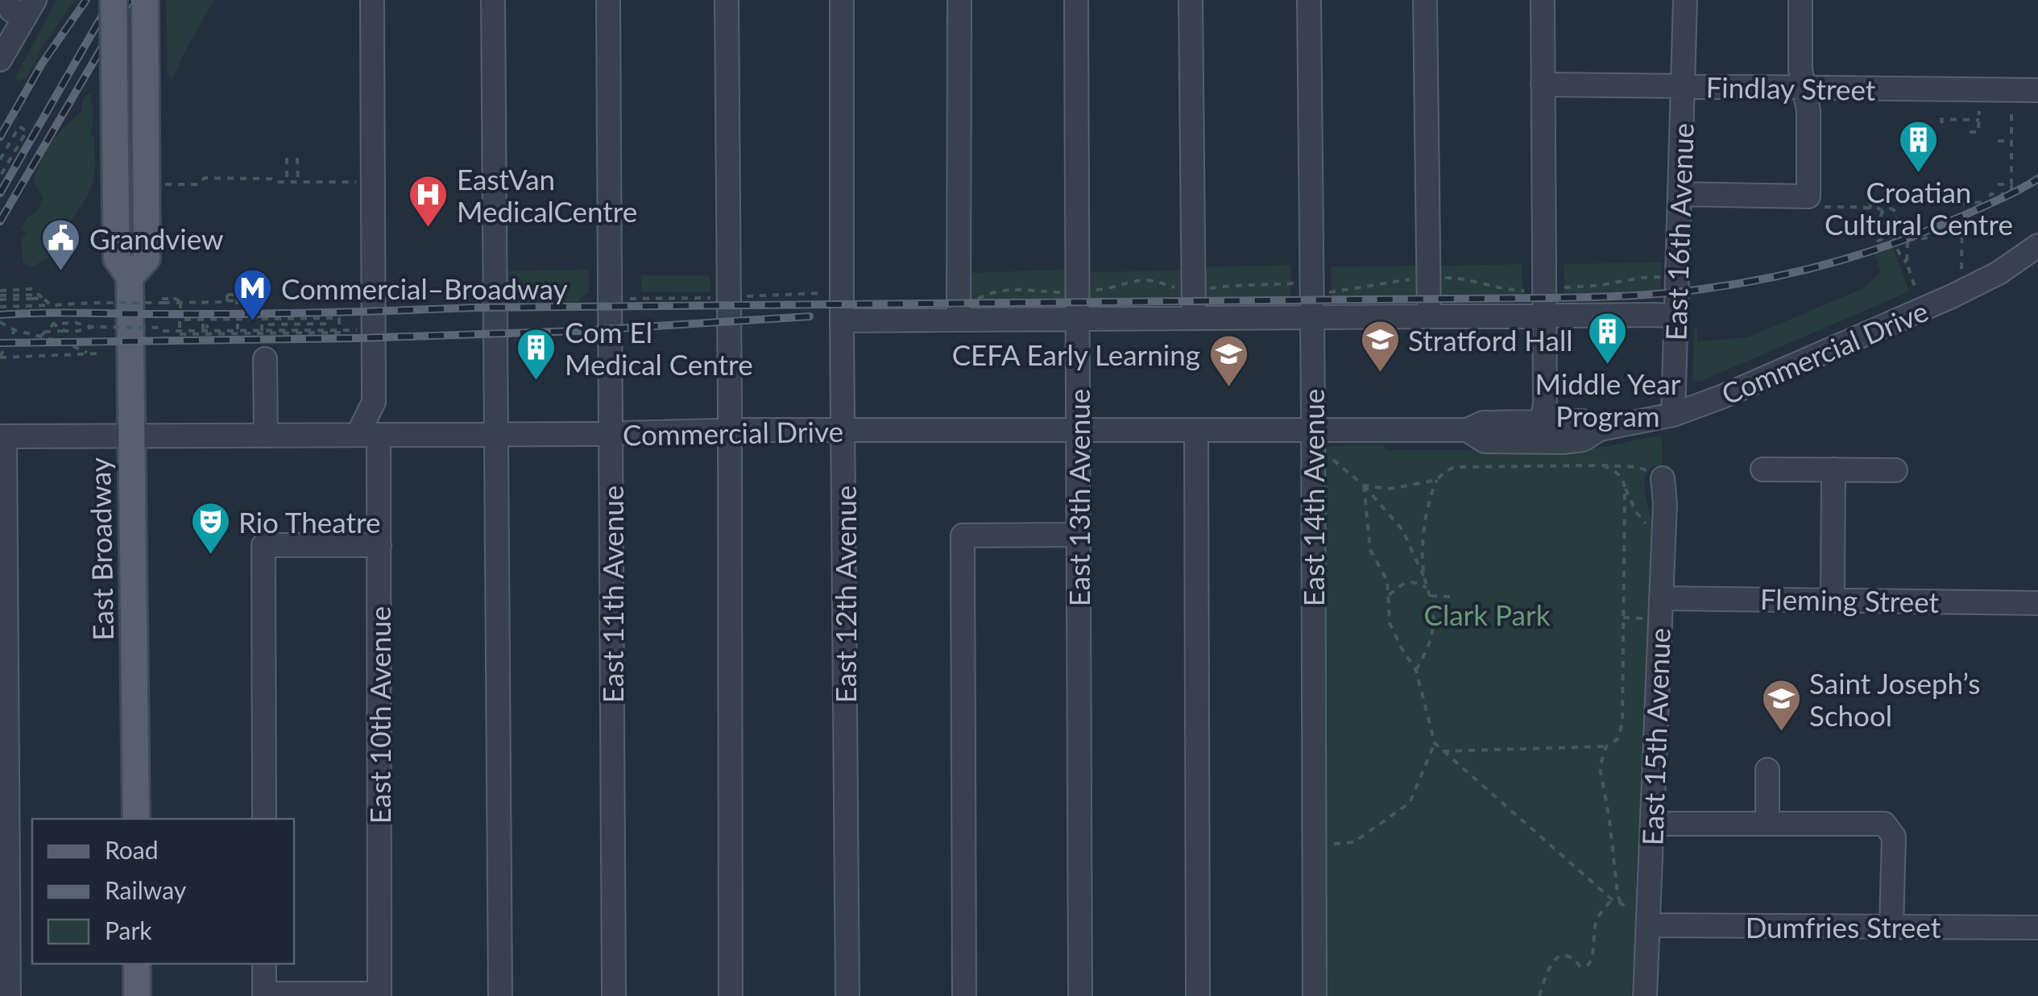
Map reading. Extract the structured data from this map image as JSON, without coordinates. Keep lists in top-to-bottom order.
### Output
{
  "streets": {
    "main road": ["East Broadway"],
    "street": [
      "Findlay Street",
      "East 16th Avenue",
      "Commercial Drive",
      "East 13th Avenue",
      "East 14th Avenue",
      "East 11th Avenue",
      "East 12th Avenue",
      "Fleming Street",
      "East 10th Avenue",
      "East 15th Avenue",
      "Dumfries Street"
    ]
  },
  "crossings": [
    ["Findlay Street", "East 16th Avenue"],
    ["East 16th Avenue", "Commercial Drive"],
    ["Commercial Drive", "East 13th Avenue"],
    ["Commercial Drive", "East 14th Avenue"],
    ["Commercial Drive", "East Broadway"],
    ["Commercial Drive", "East 11th Avenue"],
    ["Commercial Drive", "East 12th Avenue"],
    ["Commercial Drive", "East 10th Avenue"],
    ["Fleming Street", "East 15th Avenue"],
    ["East 15th Avenue", "Dumfries Street"]
  ],
  "parks": ["Clark Park"],
  "places": {
    "building": ["Croatian Cultural Centre", "Middle Year Program", "Com El Medical Centre"],
    "hospital": ["EastVan MedicalCentre"],
    "public building": ["Grandview"],
    "metro station": ["Commercial–Broadway"],
    "school or university": ["Stratford Hall", "CEFA Early Learning", "Saint Joseph’s School"],
    "theatre": ["Rio Theatre"]
  },
  "legend": ["Road", "Railway", "Park"]
}
